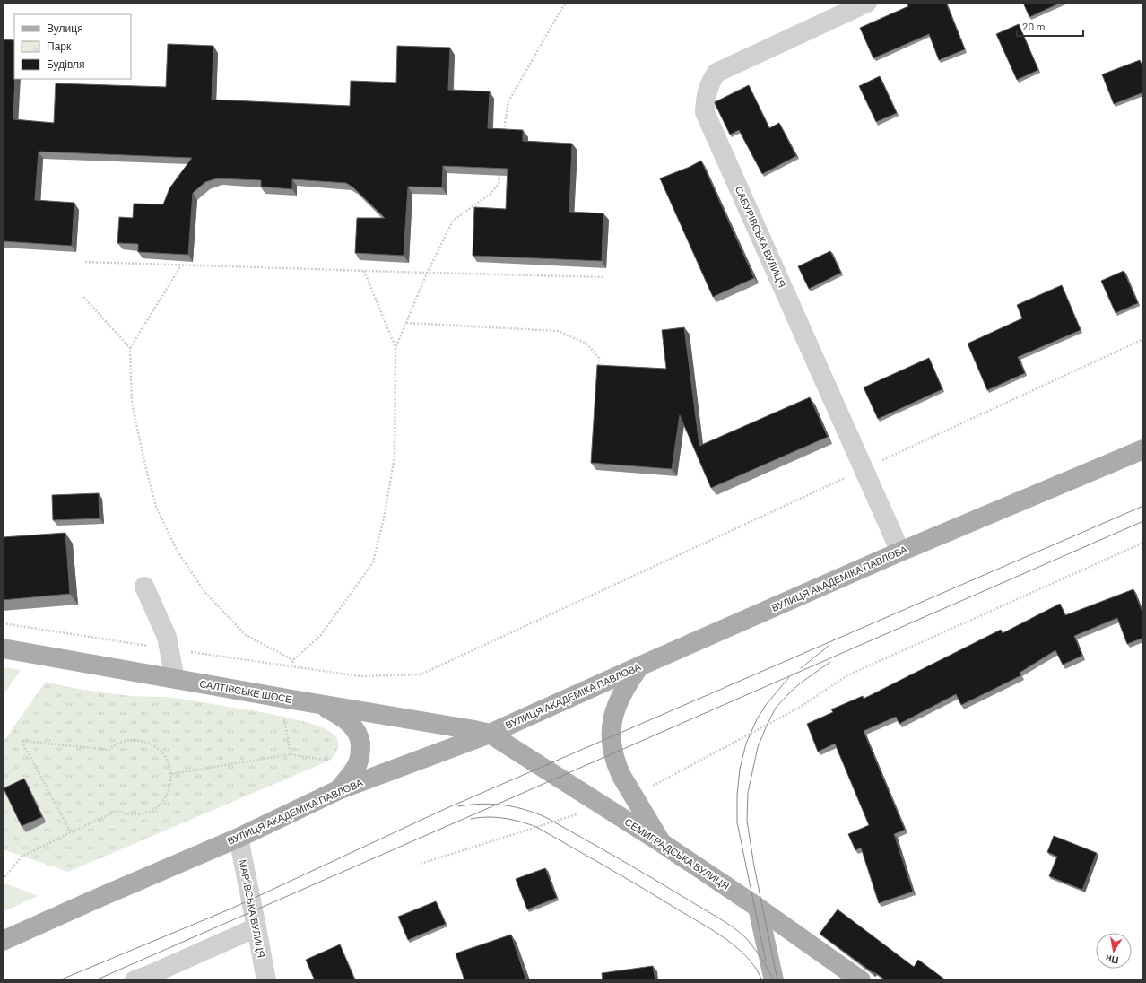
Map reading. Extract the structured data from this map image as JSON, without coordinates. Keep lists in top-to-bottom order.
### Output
{
  "streets": {
    "main road": ["ВУЛИЦЯ АКАДЕМІКА ПАВЛОВА", "САЛТІВСЬКЕ ШОСЕ", "СЕМИГРАДСЬКА ВУЛИЦЯ"],
    "street": ["САБУРІВСЬКА ВУЛИЦЯ", "МАР'ЇВСЬКА ВУЛИЦЯ"]
  },
  "crossings": [
    ["САБУРІВСЬКА ВУЛИЦЯ", "ВУЛИЦЯ АКАДЕМІКА ПАВЛОВА"],
    ["ВУЛИЦЯ АКАДЕМІКА ПАВЛОВА", "САЛТІВСЬКЕ ШОСЕ"],
    ["ВУЛИЦЯ АКАДЕМІКА ПАВЛОВА", "СЕМИГРАДСЬКА ВУЛИЦЯ"],
    ["ВУЛИЦЯ АКАДЕМІКА ПАВЛОВА", "МАР'ЇВСЬКА ВУЛИЦЯ"],
    ["САЛТІВСЬКЕ ШОСЕ", "СЕМИГРАДСЬКА ВУЛИЦЯ"]
  ],
  "legend": ["Вулиця", "Парк", "Будівля"],
  "scale_bar": "20 m",
  "north": "bottom"
}
